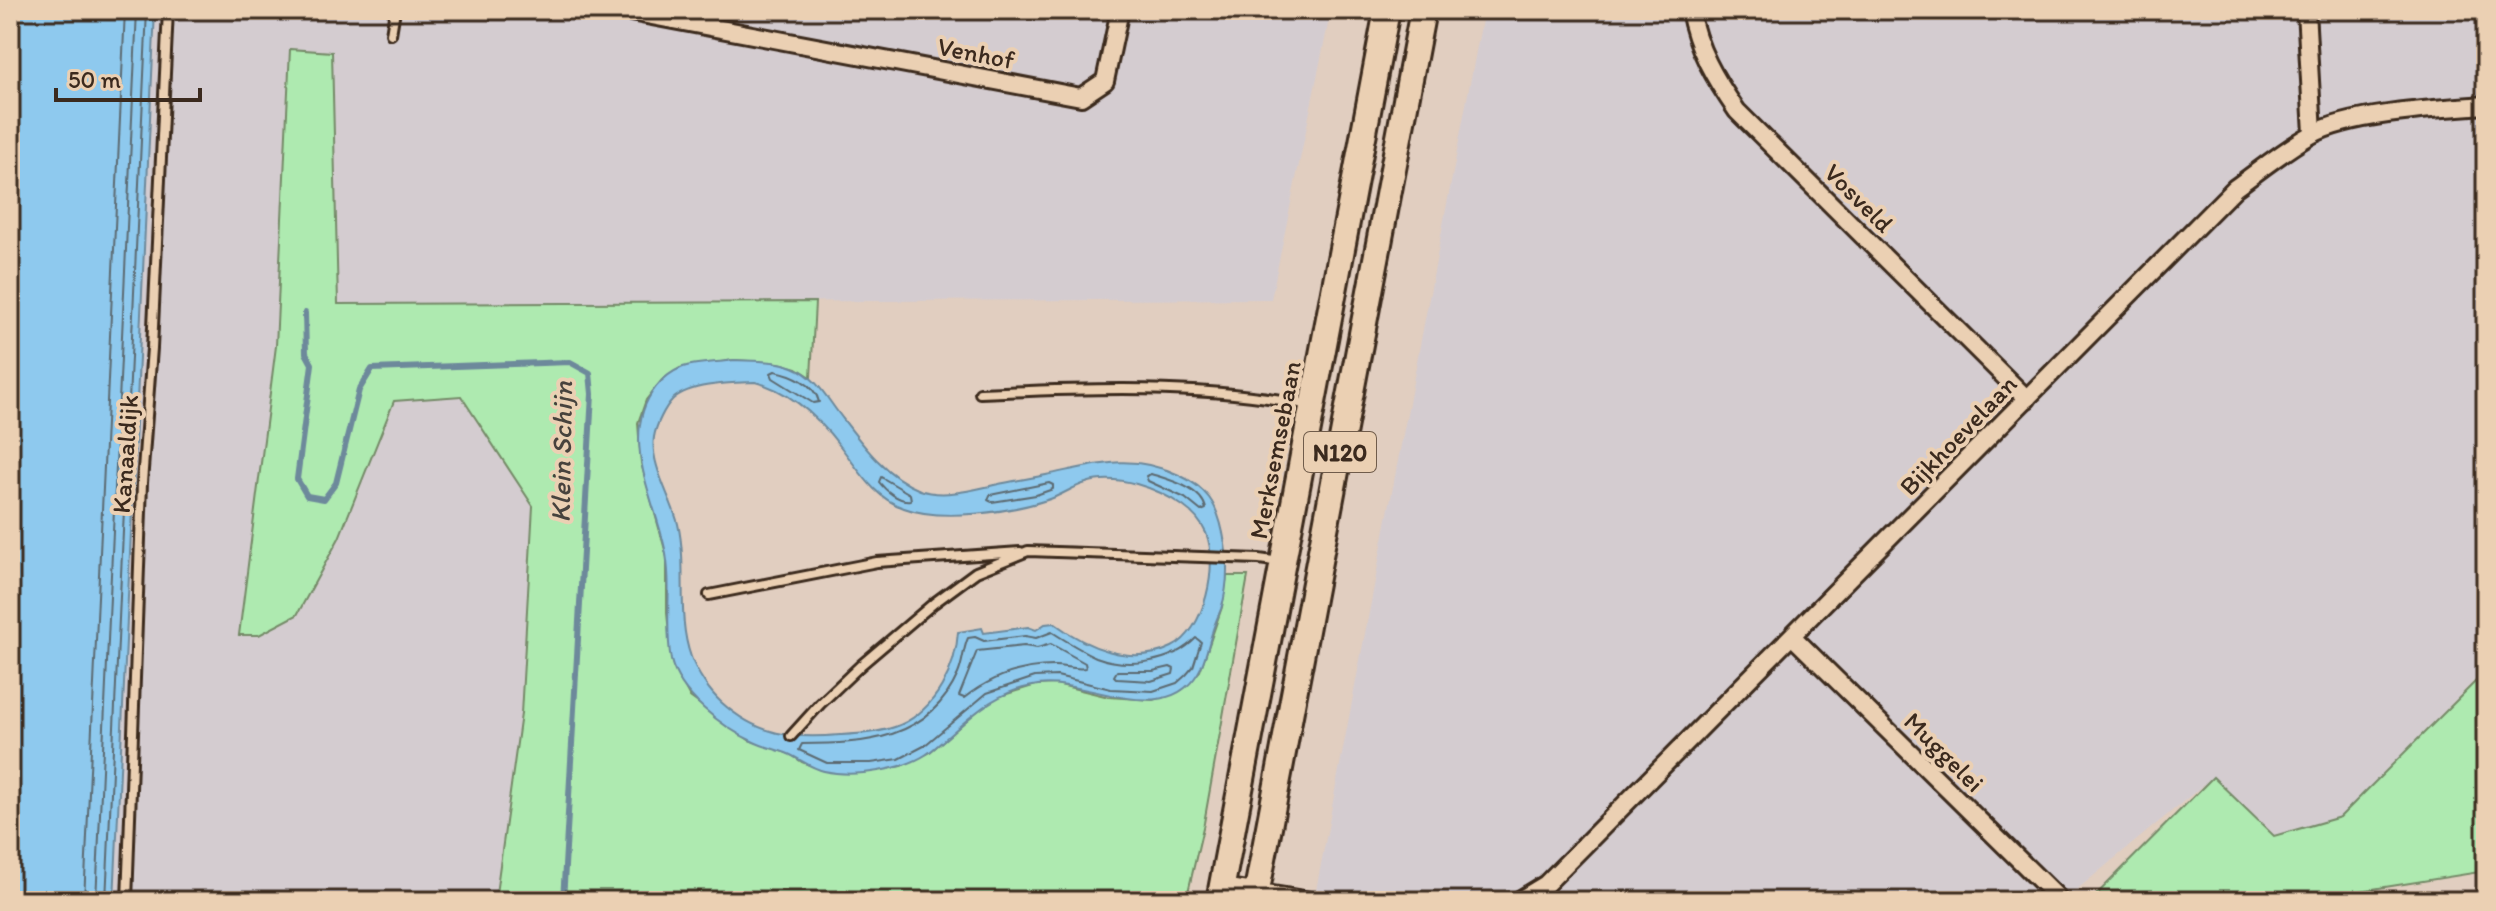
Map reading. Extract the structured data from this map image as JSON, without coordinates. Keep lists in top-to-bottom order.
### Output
{
  "streets": {
    "main road": ["Merksemsebaan", "N120"],
    "street": [
      "Venhof",
      "Vosveld",
      "Bijkhoevelaan",
      "Muggelei"
    ],
    "lane": ["Kanaaldijk"]
  },
  "crossings": [
    ["Vosveld", "Bijkhoevelaan"],
    ["Bijkhoevelaan", "Muggelei"]
  ],
  "water": ["Klein Schijn"],
  "scale_bar": "50 m"
}
